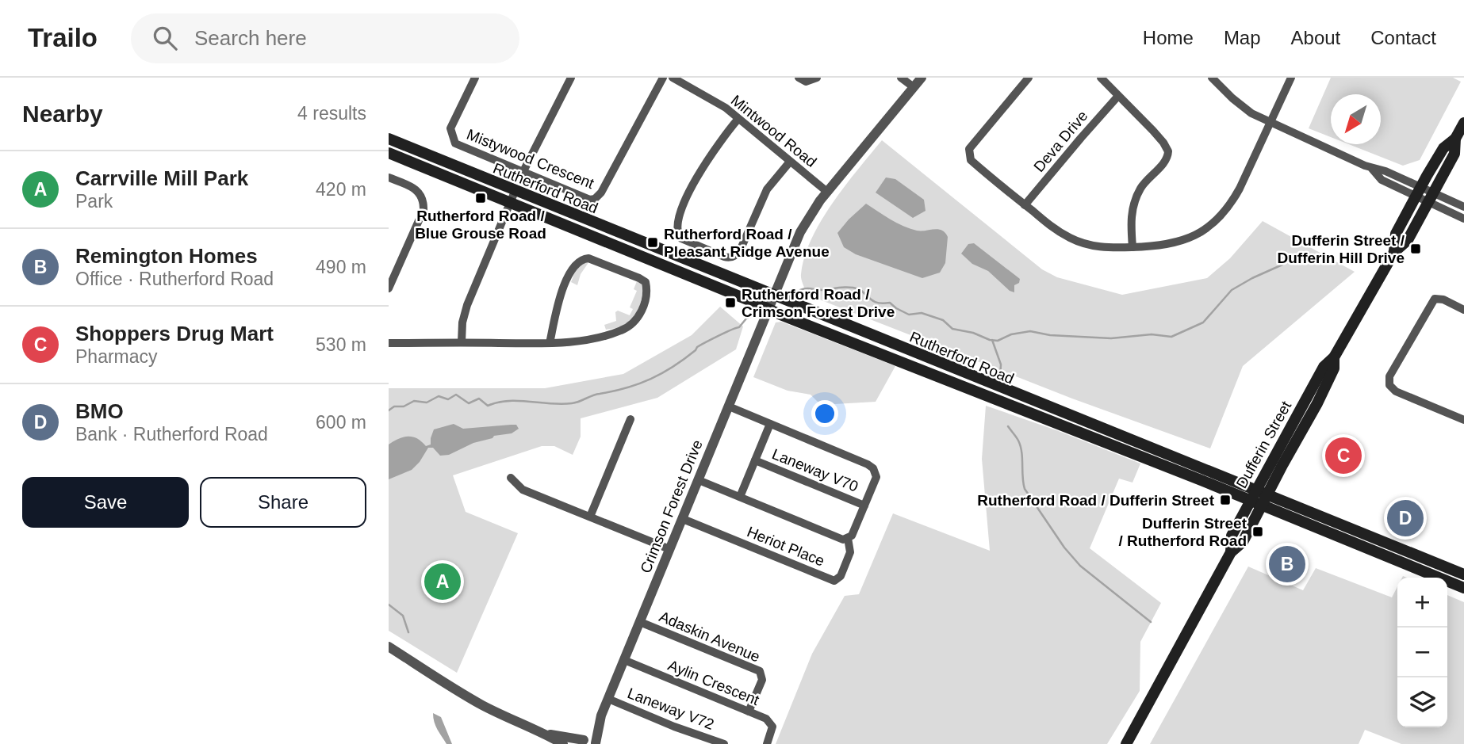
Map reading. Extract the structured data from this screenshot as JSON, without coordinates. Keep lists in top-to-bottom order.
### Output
{
  "streets": {
    "main road": ["Rutherford Road", "Dufferin Street"],
    "street": [
      "Mintwood Road",
      "Deva Drive",
      "Mistywood Crescent",
      "Laneway V70",
      "Crimson Forest Drive",
      "Heriot Place",
      "Adaskin Avenue",
      "Aylin Crescent",
      "Laneway V72"
    ]
  },
  "crossings": [
    ["Mintwood Road", "Crimson Forest Drive"],
    ["Rutherford Road", "Dufferin Street"],
    ["Rutherford Road", "Crimson Forest Drive"],
    ["Crimson Forest Drive", "Heriot Place"],
    ["Crimson Forest Drive", "Adaskin Avenue"],
    ["Crimson Forest Drive", "Aylin Crescent"],
    ["Crimson Forest Drive", "Laneway V72"],
    ["Adaskin Avenue", "Aylin Crescent"]
  ],
  "places": {
    "transit": [
      "Rutherford Road / Blue Grouse Road",
      "Rutherford Road / Pleasant Ridge Avenue",
      "Dufferin Street / Dufferin Hill Drive",
      "Rutherford Road / Crimson Forest Drive",
      "Rutherford Road / Dufferin Street",
      "Dufferin Street / Rutherford Road"
    ]
  },
  "north": "bottom left",
  "page": {
    "header": "Trailo",
    "search": "Search here",
    "nav": [
      "Home",
      "Map",
      "About",
      "Contact"
    ],
    "heading": ["Nearby", "4 results"],
    "list": [
      {
        "mark": "A",
        "name": "Carrville Mill Park",
        "note": "Park",
        "value": "420 m"
      },
      {
        "mark": "B",
        "name": "Remington Homes",
        "note": "Office · Rutherford Road",
        "value": "490 m"
      },
      {
        "mark": "C",
        "name": "Shoppers Drug Mart",
        "note": "Pharmacy",
        "value": "530 m"
      },
      {
        "mark": "D",
        "name": "BMO",
        "note": "Bank · Rutherford Road",
        "value": "600 m"
      }
    ],
    "pins": [
      "C",
      "D",
      "B",
      "A"
    ],
    "buttons": ["Save", "Share"],
    "map_buttons": ["+", "−"]
  }
}
